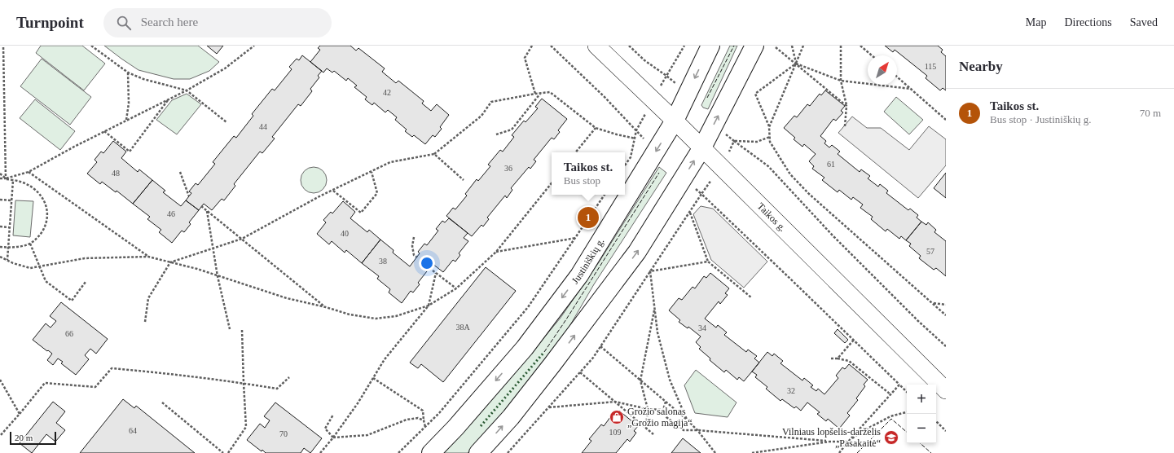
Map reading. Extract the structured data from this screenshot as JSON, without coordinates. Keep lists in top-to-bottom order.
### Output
{
  "streets": {
    "main road": ["Justiniškių g."],
    "street": ["Taikos g."]
  },
  "crossings": [
    ["Taikos g.", "Justiniškių g."]
  ],
  "places": {
    "shop": ["Grožio salonas „Grožio magija“"],
    "school or university": ["Vilniaus lopšelis-darželis „Pasakaitė“"]
  },
  "house_numbers": [
    "115",
    "42",
    "44",
    "61",
    "36",
    "48",
    "46",
    "40",
    "57",
    "38",
    "38A",
    "34",
    "66",
    "32",
    "64",
    "109",
    "70"
  ],
  "scale_bar": "20 m",
  "north": "top right",
  "page": {
    "header": "Turnpoint",
    "search": "Search here",
    "nav": ["Map", "Directions", "Saved"],
    "heading": "Nearby",
    "list": [
      {
        "mark": "1",
        "name": "Taikos st.",
        "note": "Bus stop · Justiniškių g.",
        "value": "70 m"
      }
    ],
    "popup": ["Taikos st.", "Bus stop"],
    "pins": "1",
    "map_buttons": ["+", "−"],
    "scale": "20 m"
  }
}
